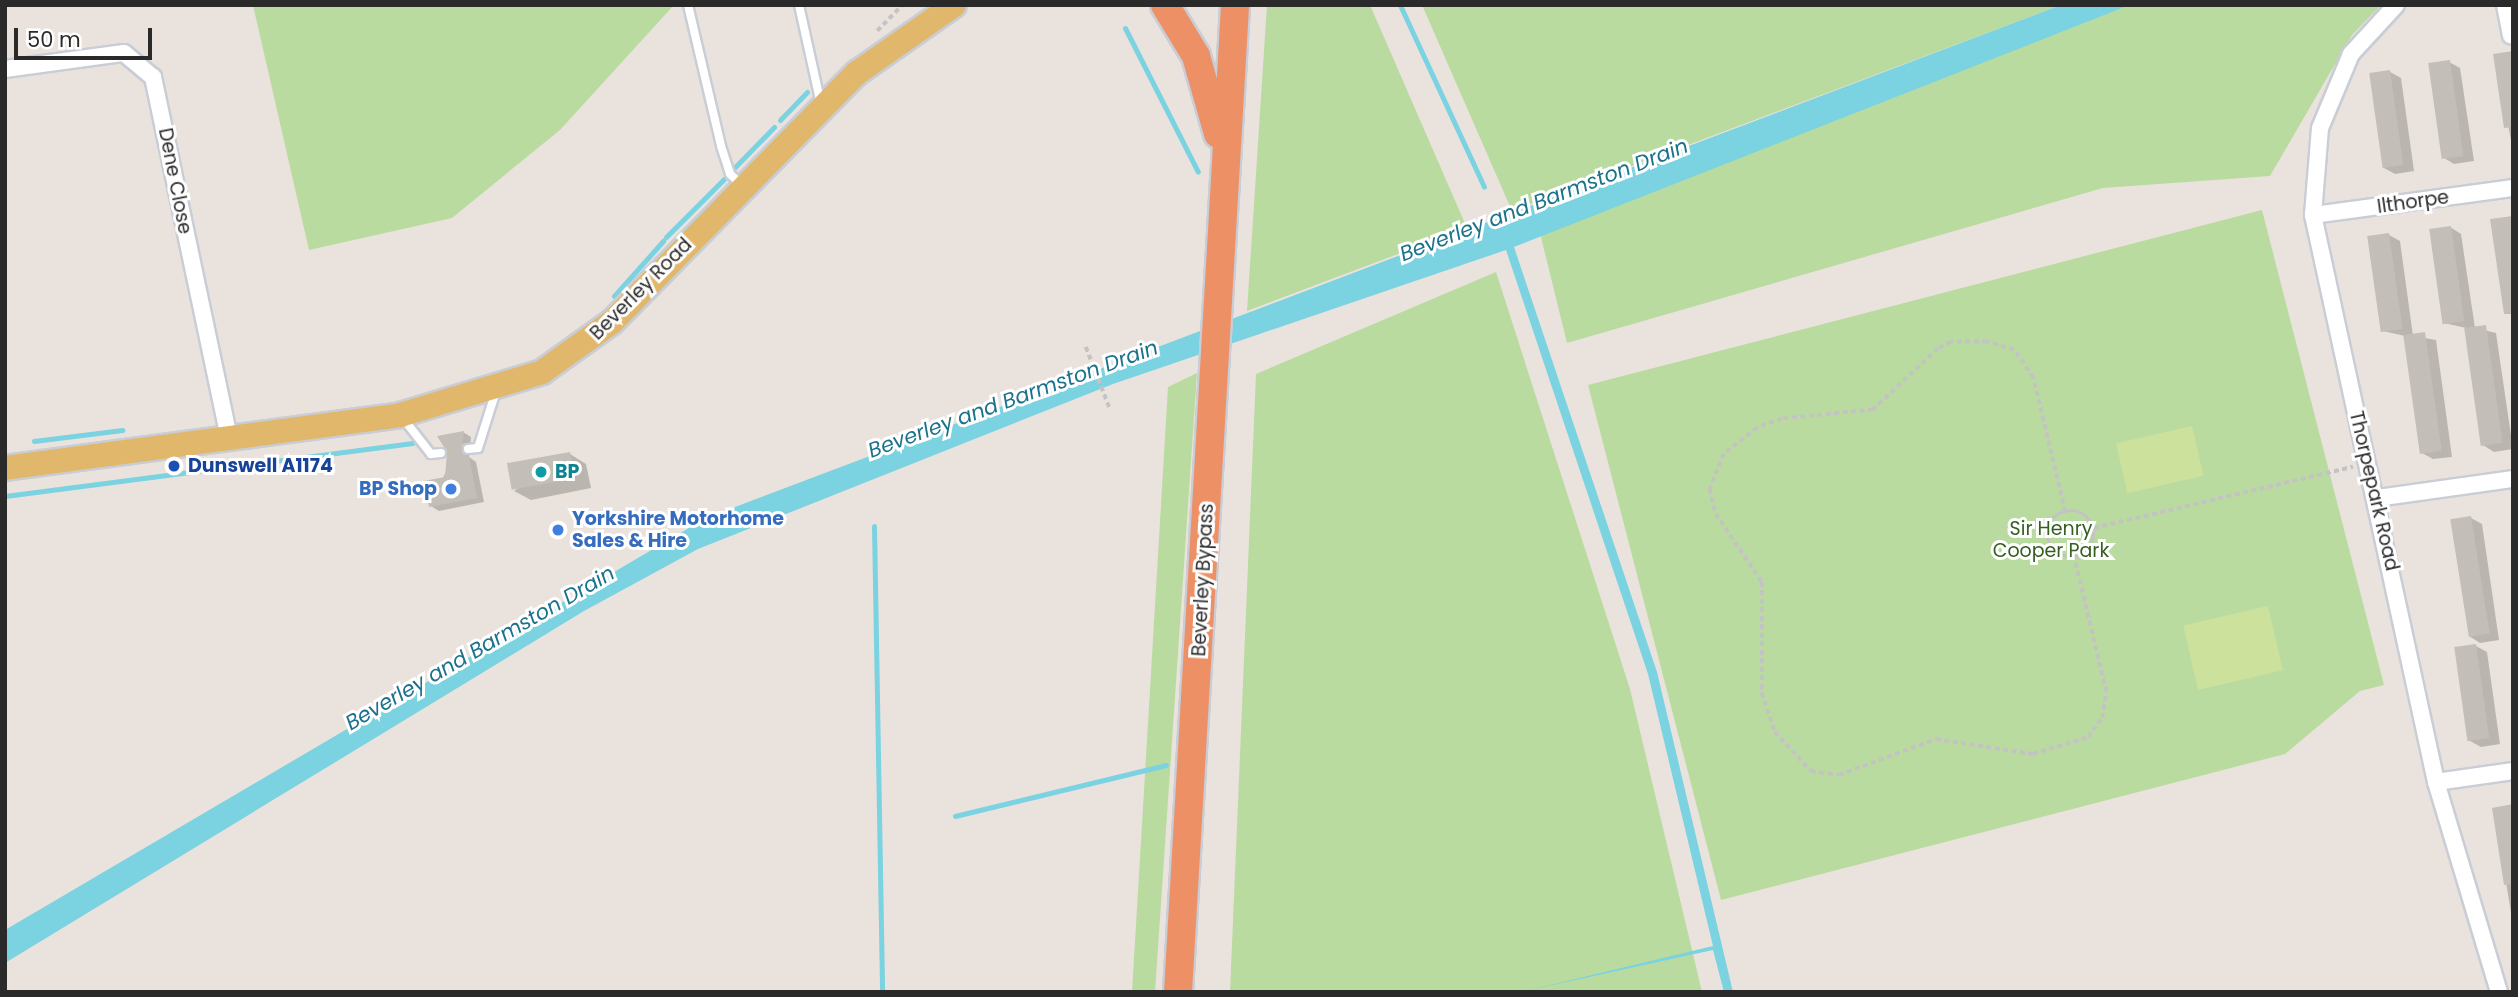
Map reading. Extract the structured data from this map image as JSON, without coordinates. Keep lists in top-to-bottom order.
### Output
{
  "streets": {
    "highway": ["Beverley Bypass"],
    "main road": ["Beverley Road"],
    "street": ["Dene Close", "Ilthorpe", "Thorpepark Road"]
  },
  "crossings": [
    ["Dene Close", "Beverley Road"],
    ["Ilthorpe", "Thorpepark Road"]
  ],
  "water": ["Beverley and Barmston Drain"],
  "parks": ["Sir Henry Cooper Park"],
  "places": [
    "Dunswell A1174",
    "BP",
    "BP Shop",
    "Yorkshire Motorhome Sales & Hire"
  ],
  "scale_bar": "50 m"
}
